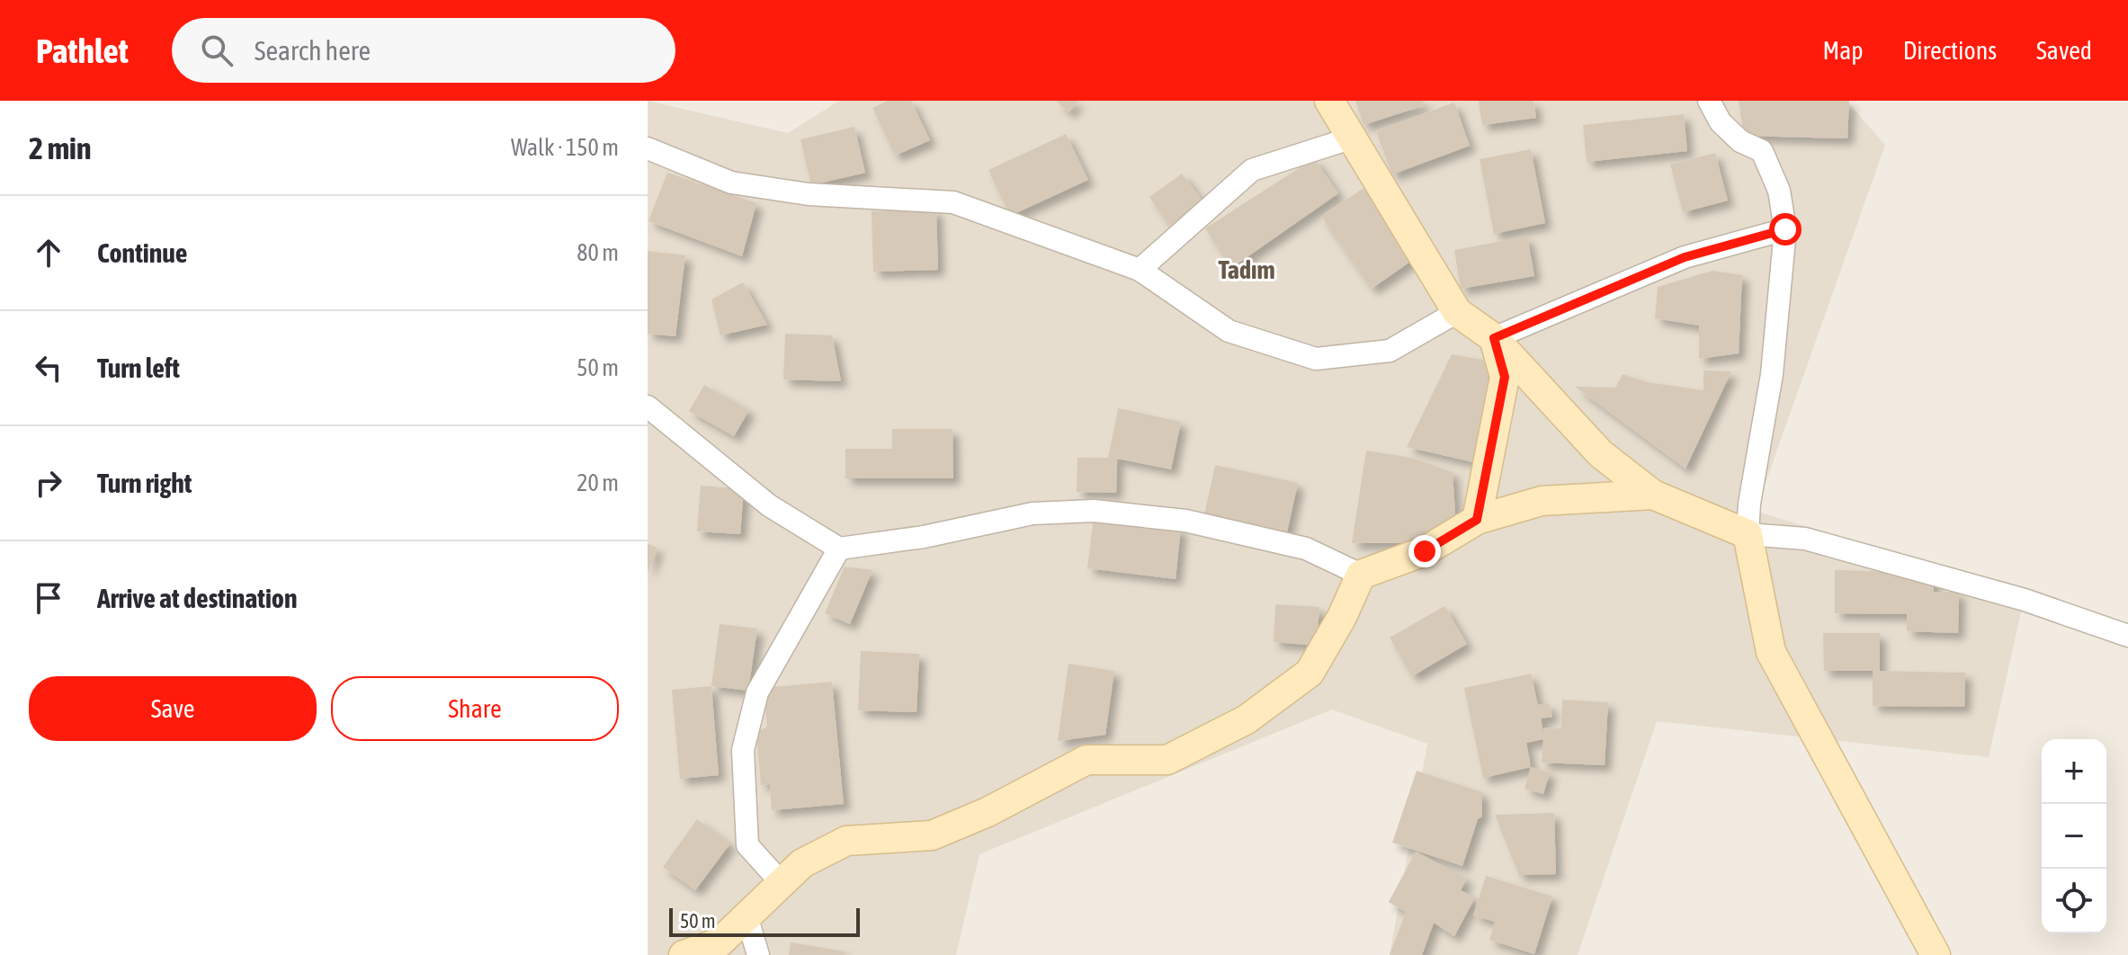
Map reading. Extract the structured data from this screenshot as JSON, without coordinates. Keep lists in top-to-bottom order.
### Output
{
  "districts": ["Tadım"],
  "scale_bar": "50 m",
  "page": {
    "header": "Pathlet",
    "search": "Search here",
    "nav": ["Map", "Directions", "Saved"],
    "heading": ["2 min", "Walk · 150 m"],
    "list": [
      ["Continue", "80 m"],
      ["Turn left", "50 m"],
      ["Turn right", "20 m"],
      "Arrive at destination"
    ],
    "buttons": ["Save", "Share"],
    "map_buttons": ["+", "−"],
    "scale": "50 m"
  }
}
